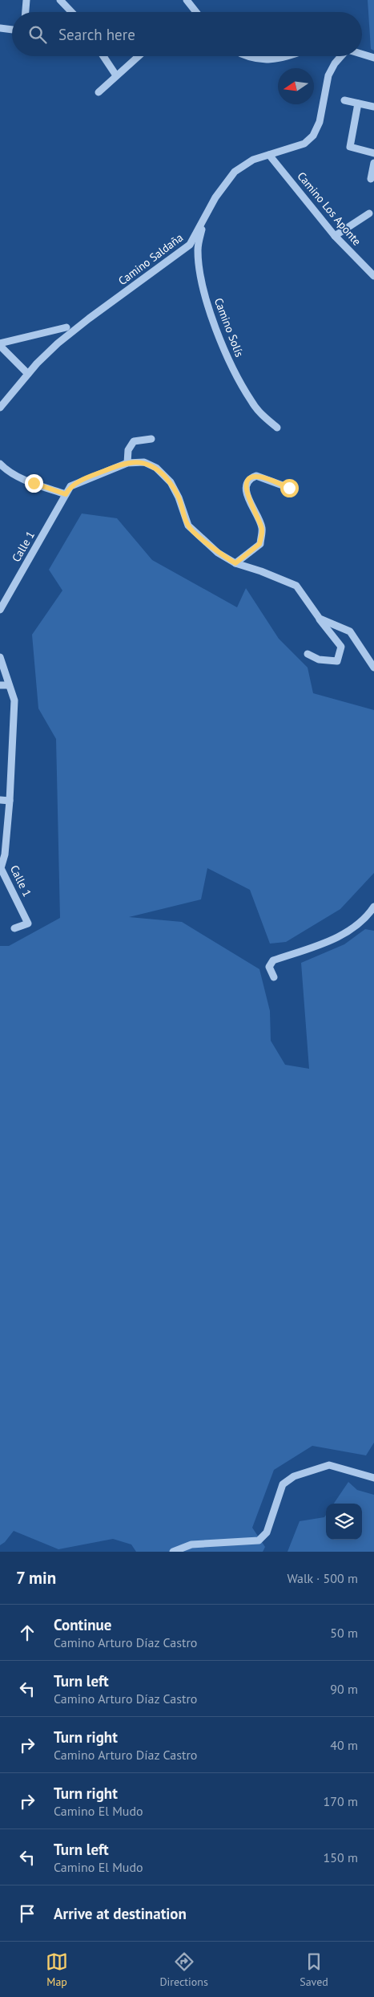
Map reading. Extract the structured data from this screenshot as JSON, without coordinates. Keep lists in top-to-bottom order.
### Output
{
  "streets": {
    "street": [
      "Camino Los Aponte",
      "Camino Saldaña",
      "Camino Solís",
      "Calle 1"
    ]
  },
  "crossings": [
    ["Camino Los Aponte", "Camino Saldaña"],
    ["Camino Saldaña", "Camino Solís"]
  ],
  "north": "left",
  "page": {
    "search": "Search here",
    "heading": ["7 min", "Walk · 500 m"],
    "list": [
      ["Continue", "Camino Arturo Díaz Castro", "50 m"],
      ["Turn left", "Camino Arturo Díaz Castro", "90 m"],
      ["Turn right", "Camino Arturo Díaz Castro", "40 m"],
      ["Turn right", "Camino El Mudo", "170 m"],
      ["Turn left", "Camino El Mudo", "150 m"],
      "Arrive at destination"
    ],
    "nav": ["Map", "Directions", "Saved"]
  }
}
